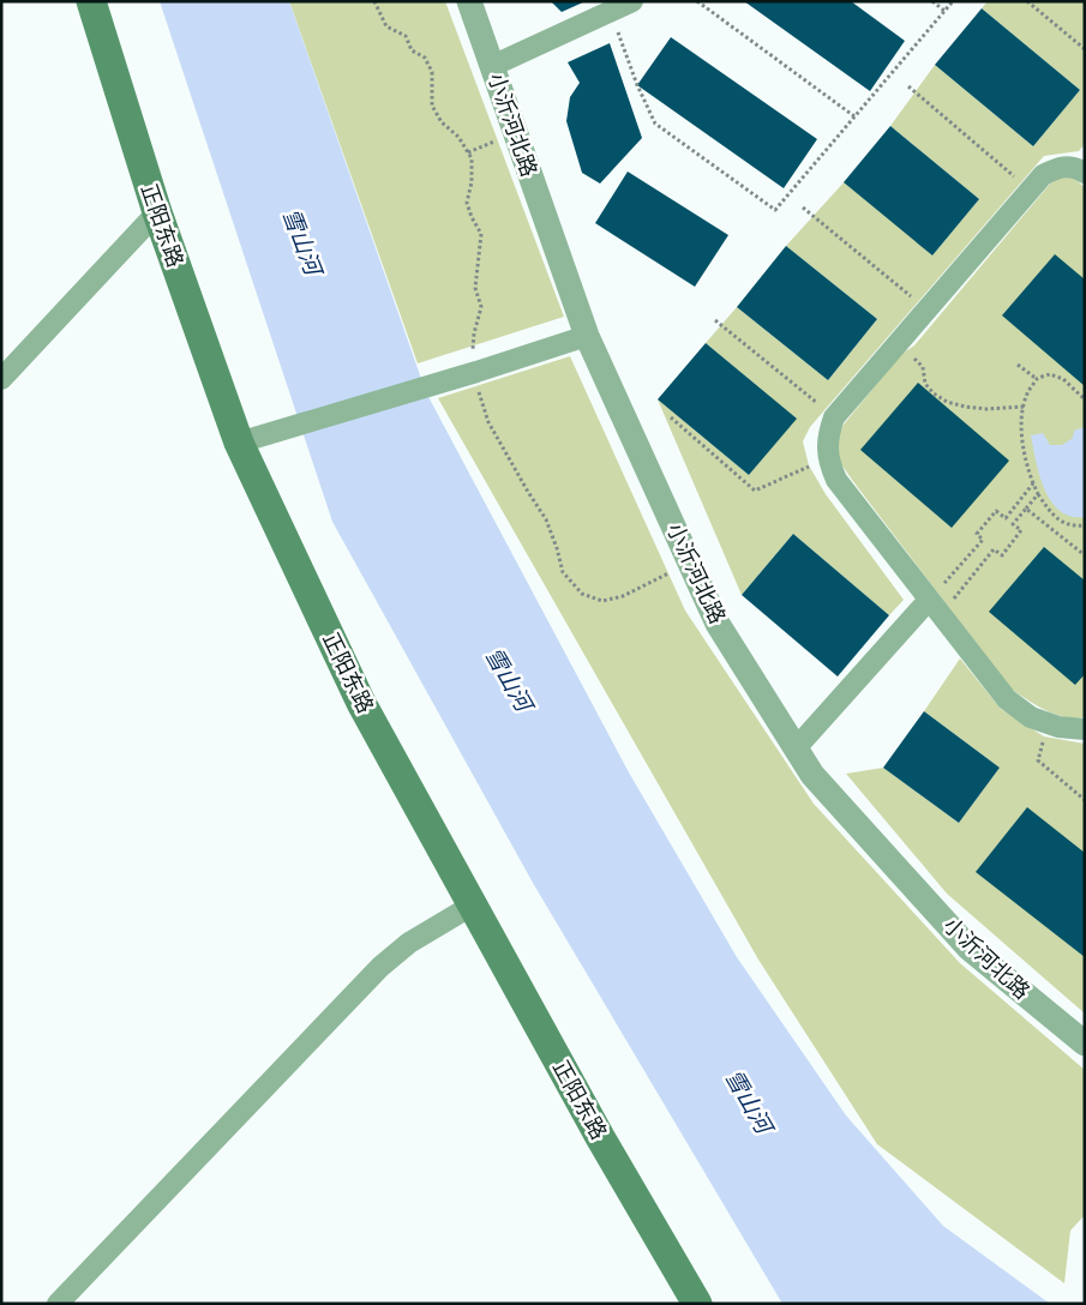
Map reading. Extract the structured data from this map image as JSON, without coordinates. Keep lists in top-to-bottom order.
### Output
{
  "streets": {
    "main road": ["正阳东路"],
    "street": ["小沂河北路"]
  },
  "water": ["雪山河"]
}
